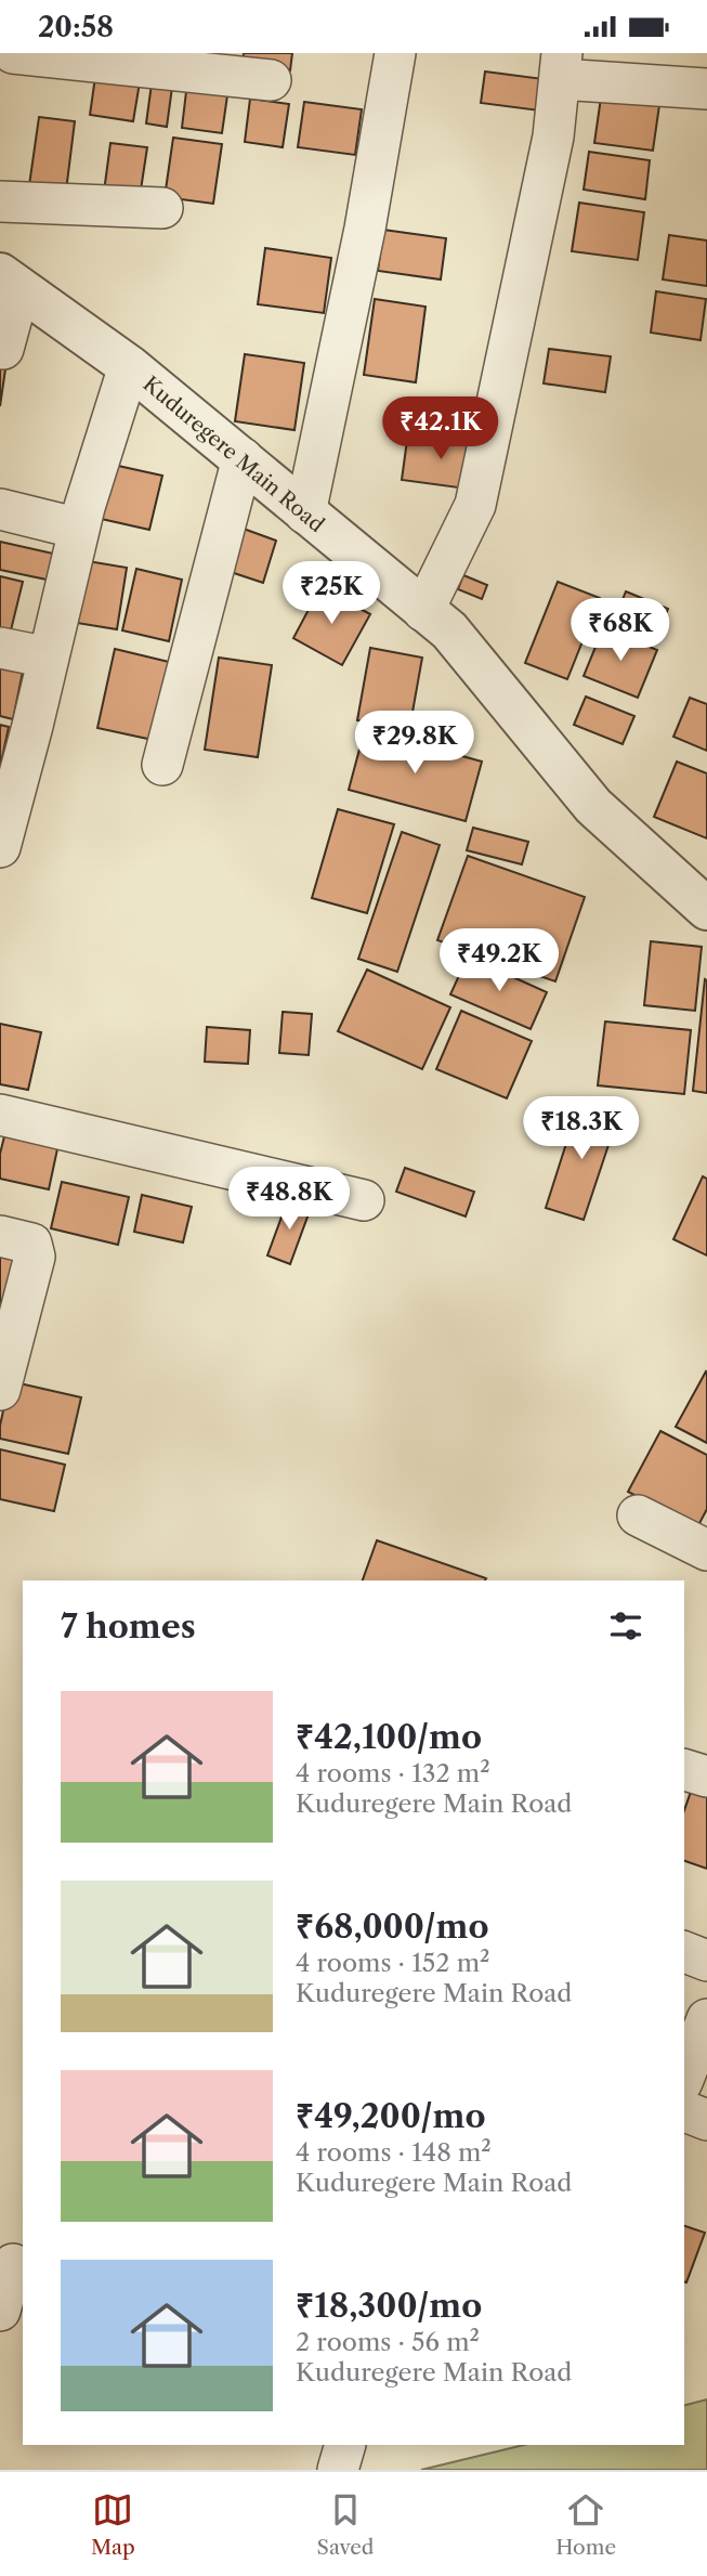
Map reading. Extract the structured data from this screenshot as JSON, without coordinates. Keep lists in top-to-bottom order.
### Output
{
  "streets": {
    "street": ["Kuduregere Main Road"]
  },
  "page": {
    "status": "20:58",
    "price": [
      "₹42.1K",
      "₹25K",
      "₹68K",
      "₹29.8K",
      "₹49.2K",
      "₹18.3K",
      "₹48.8K"
    ],
    "heading": "7 homes",
    "list": [
      {
        "name": "₹42,100/mo",
        "note": "4 rooms · 132 m² · Kuduregere Main Road"
      },
      {
        "name": "₹68,000/mo",
        "note": "4 rooms · 152 m² · Kuduregere Main Road"
      },
      {
        "name": "₹49,200/mo",
        "note": "4 rooms · 148 m² · Kuduregere Main Road"
      },
      {
        "name": "₹18,300/mo",
        "note": "2 rooms · 56 m² · Kuduregere Main Road"
      }
    ],
    "tabs": ["Map", "Saved", "Home"]
  }
}
